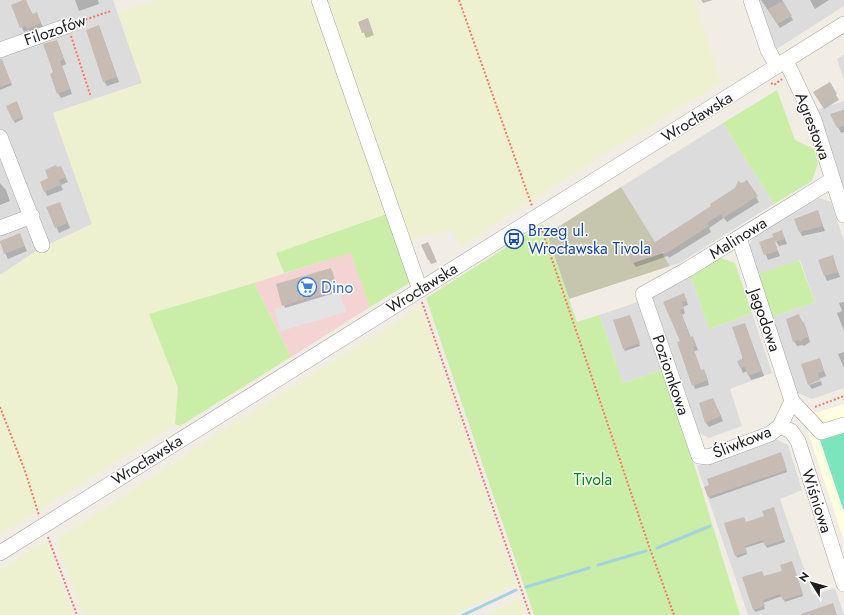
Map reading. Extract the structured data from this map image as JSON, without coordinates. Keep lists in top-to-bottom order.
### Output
{
  "streets": {
    "street": [
      "Filozofów",
      "Wrocławska",
      "Agrestowa",
      "Malinowa",
      "Jagodowa",
      "Poziomkowa",
      "Śliwkowa",
      "Wiśniowa"
    ]
  },
  "crossings": [
    ["Wrocławska", "Agrestowa"],
    ["Agrestowa", "Malinowa"],
    ["Malinowa", "Jagodowa"],
    ["Malinowa", "Poziomkowa"],
    ["Jagodowa", "Śliwkowa"],
    ["Poziomkowa", "Śliwkowa"],
    ["Śliwkowa", "Wiśniowa"]
  ],
  "parks": ["Tivola"],
  "places": {
    "bus stop": ["Brzeg ul. Wrocławska Tivola"],
    "supermarket": ["Dino"]
  },
  "north": "top left"
}
